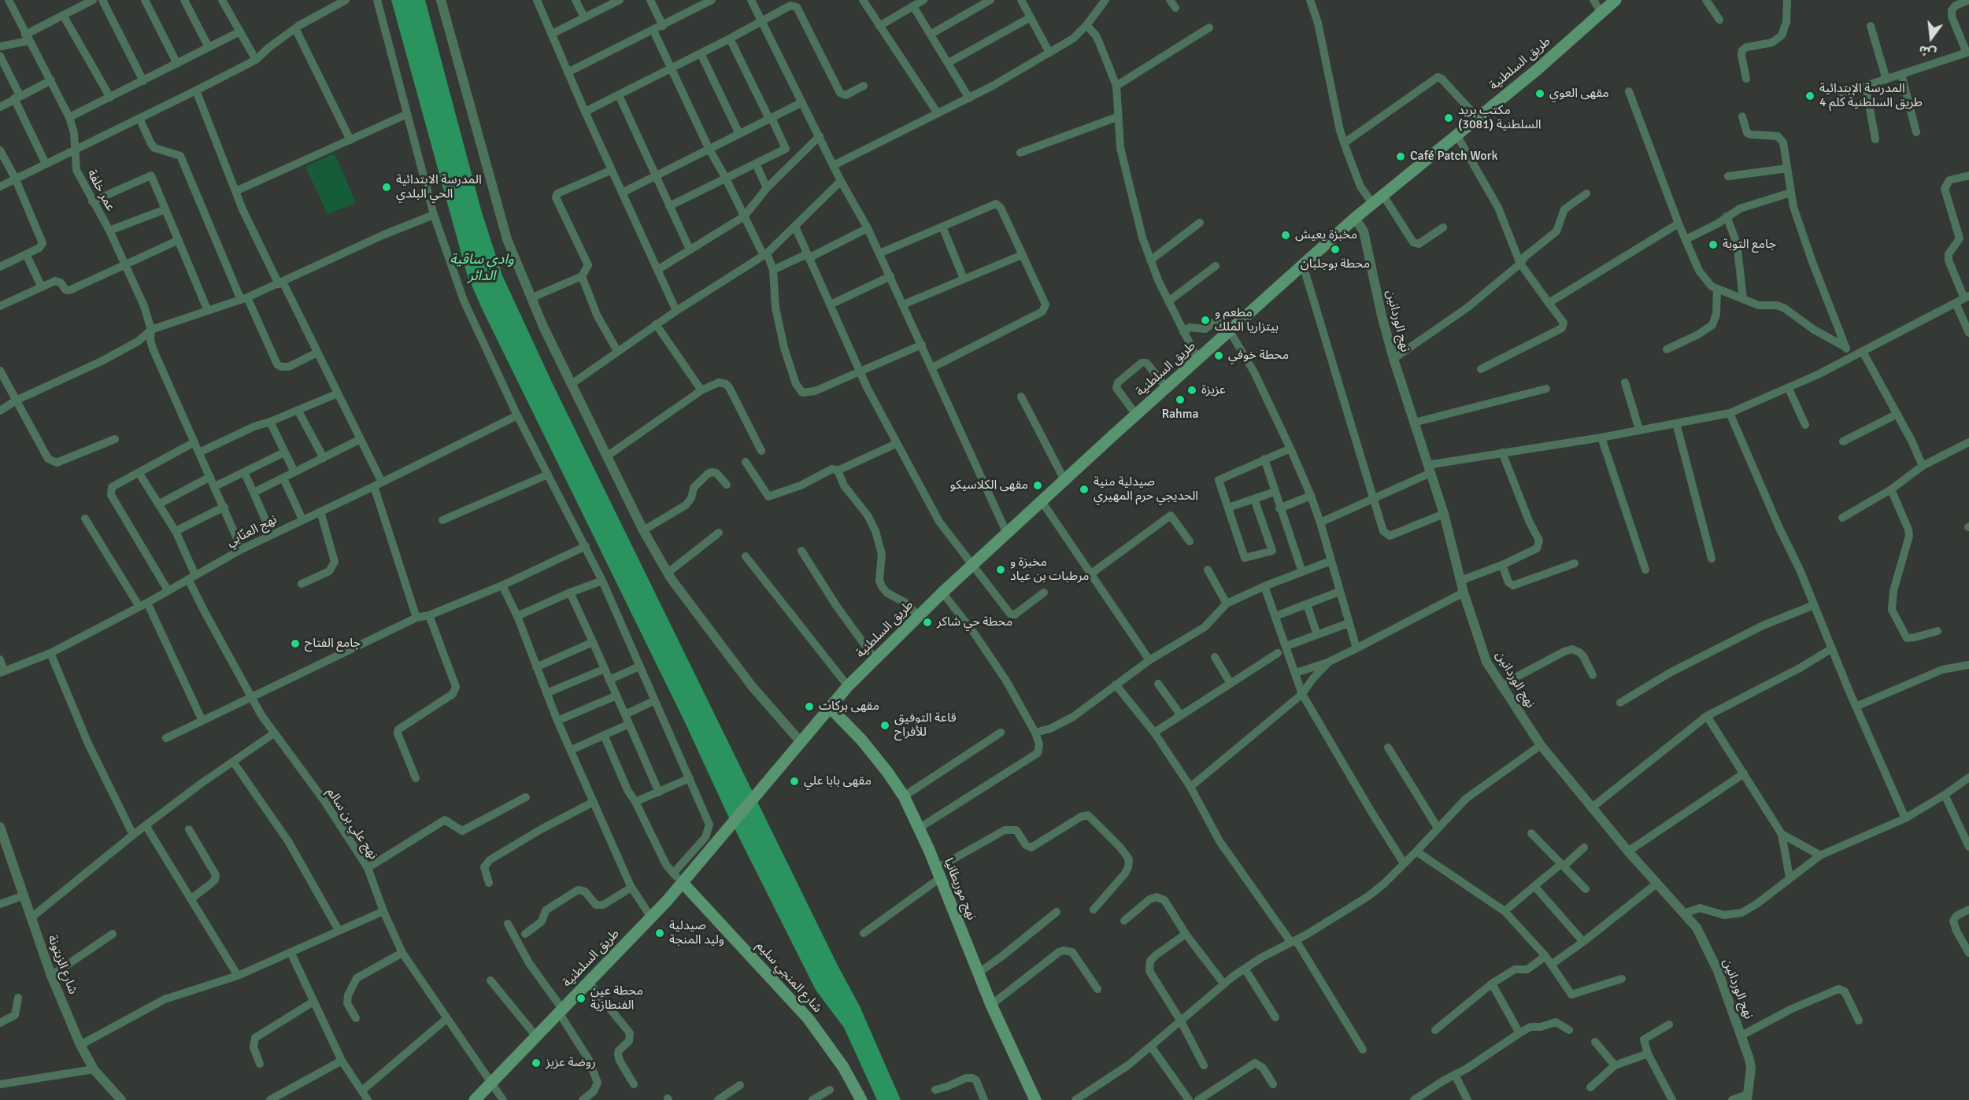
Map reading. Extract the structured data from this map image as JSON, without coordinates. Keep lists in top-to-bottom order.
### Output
{
  "streets": {
    "main road": ["طريق السلطنية", "نهج موريطانيا", "شارع المنجي سليم"],
    "street": [
      "عمر خلفة",
      "نهج الوردانين",
      "نهج العنّابي",
      "نهج علي بن سالم",
      "شارع الزيتونة"
    ]
  },
  "crossings": [
    ["طريق السلطنية", "نهج الوردانين"],
    ["طريق السلطنية", "نهج علي بن سالم"],
    ["طريق السلطنية", "نهج موريطانيا"],
    ["طريق السلطنية", "شارع المنجي سليم"],
    ["عمر خلفة", "نهج العنّابي"],
    ["نهج العنّابي", "نهج علي بن سالم"]
  ],
  "water": ["وادي ساقية الدائر"],
  "places": [
    "مقهى العوي",
    "المدرسة الإبتدائية طريق السلطنية كلم 4",
    "مكتب بريد السلطنية (3081)",
    "Café Patch Work",
    "المدرسة الابتدائية الحي البلدي",
    "مخبزة يعيش",
    "جامع التوبة",
    "محطة بوجلبان",
    "مطعم و بيتزاريا الملك",
    "محطة خوفي",
    "عزيزة",
    "Rahma",
    "مقهى الكلاسيكو",
    "صيدلية منية الحديجي حرم المهيري",
    "مخبزة و مرطبات بن عياد",
    "محطة حي شاكر",
    "جامع الفتاح",
    "مقهى بركات",
    "قاعة التوفيق للأفراح",
    "مقهى بابا علي",
    "صيدلية وليد المنجة",
    "محطة عين الفنطازية",
    "روضة عزيز"
  ],
  "north": "bottom"
}
